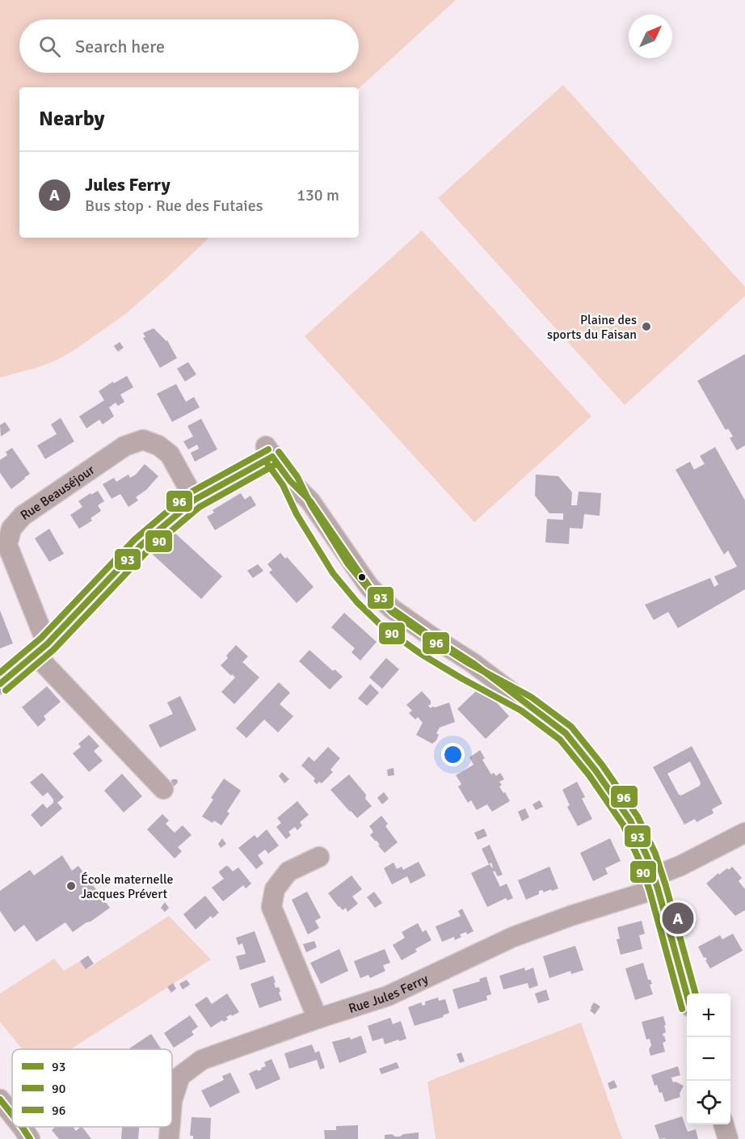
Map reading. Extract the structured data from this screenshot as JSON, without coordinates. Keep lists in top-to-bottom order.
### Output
{
  "streets": {
    "street": ["Rue Beauséjour", "Rue Jules Ferry"]
  },
  "places": ["Plaine des sports du Faisan", "École maternelle Jacques Prévert"],
  "lines": ["transit line 96", "transit line 93", "transit line 90"],
  "legend": ["93", "90", "96"],
  "north": "top right",
  "page": {
    "search": "Search here",
    "heading": "Nearby",
    "list": [
      {
        "mark": "A",
        "name": "Jules Ferry",
        "note": "Bus stop · Rue des Futaies",
        "value": "130 m"
      }
    ],
    "pins": "A",
    "map_buttons": ["+", "−"]
  }
}
